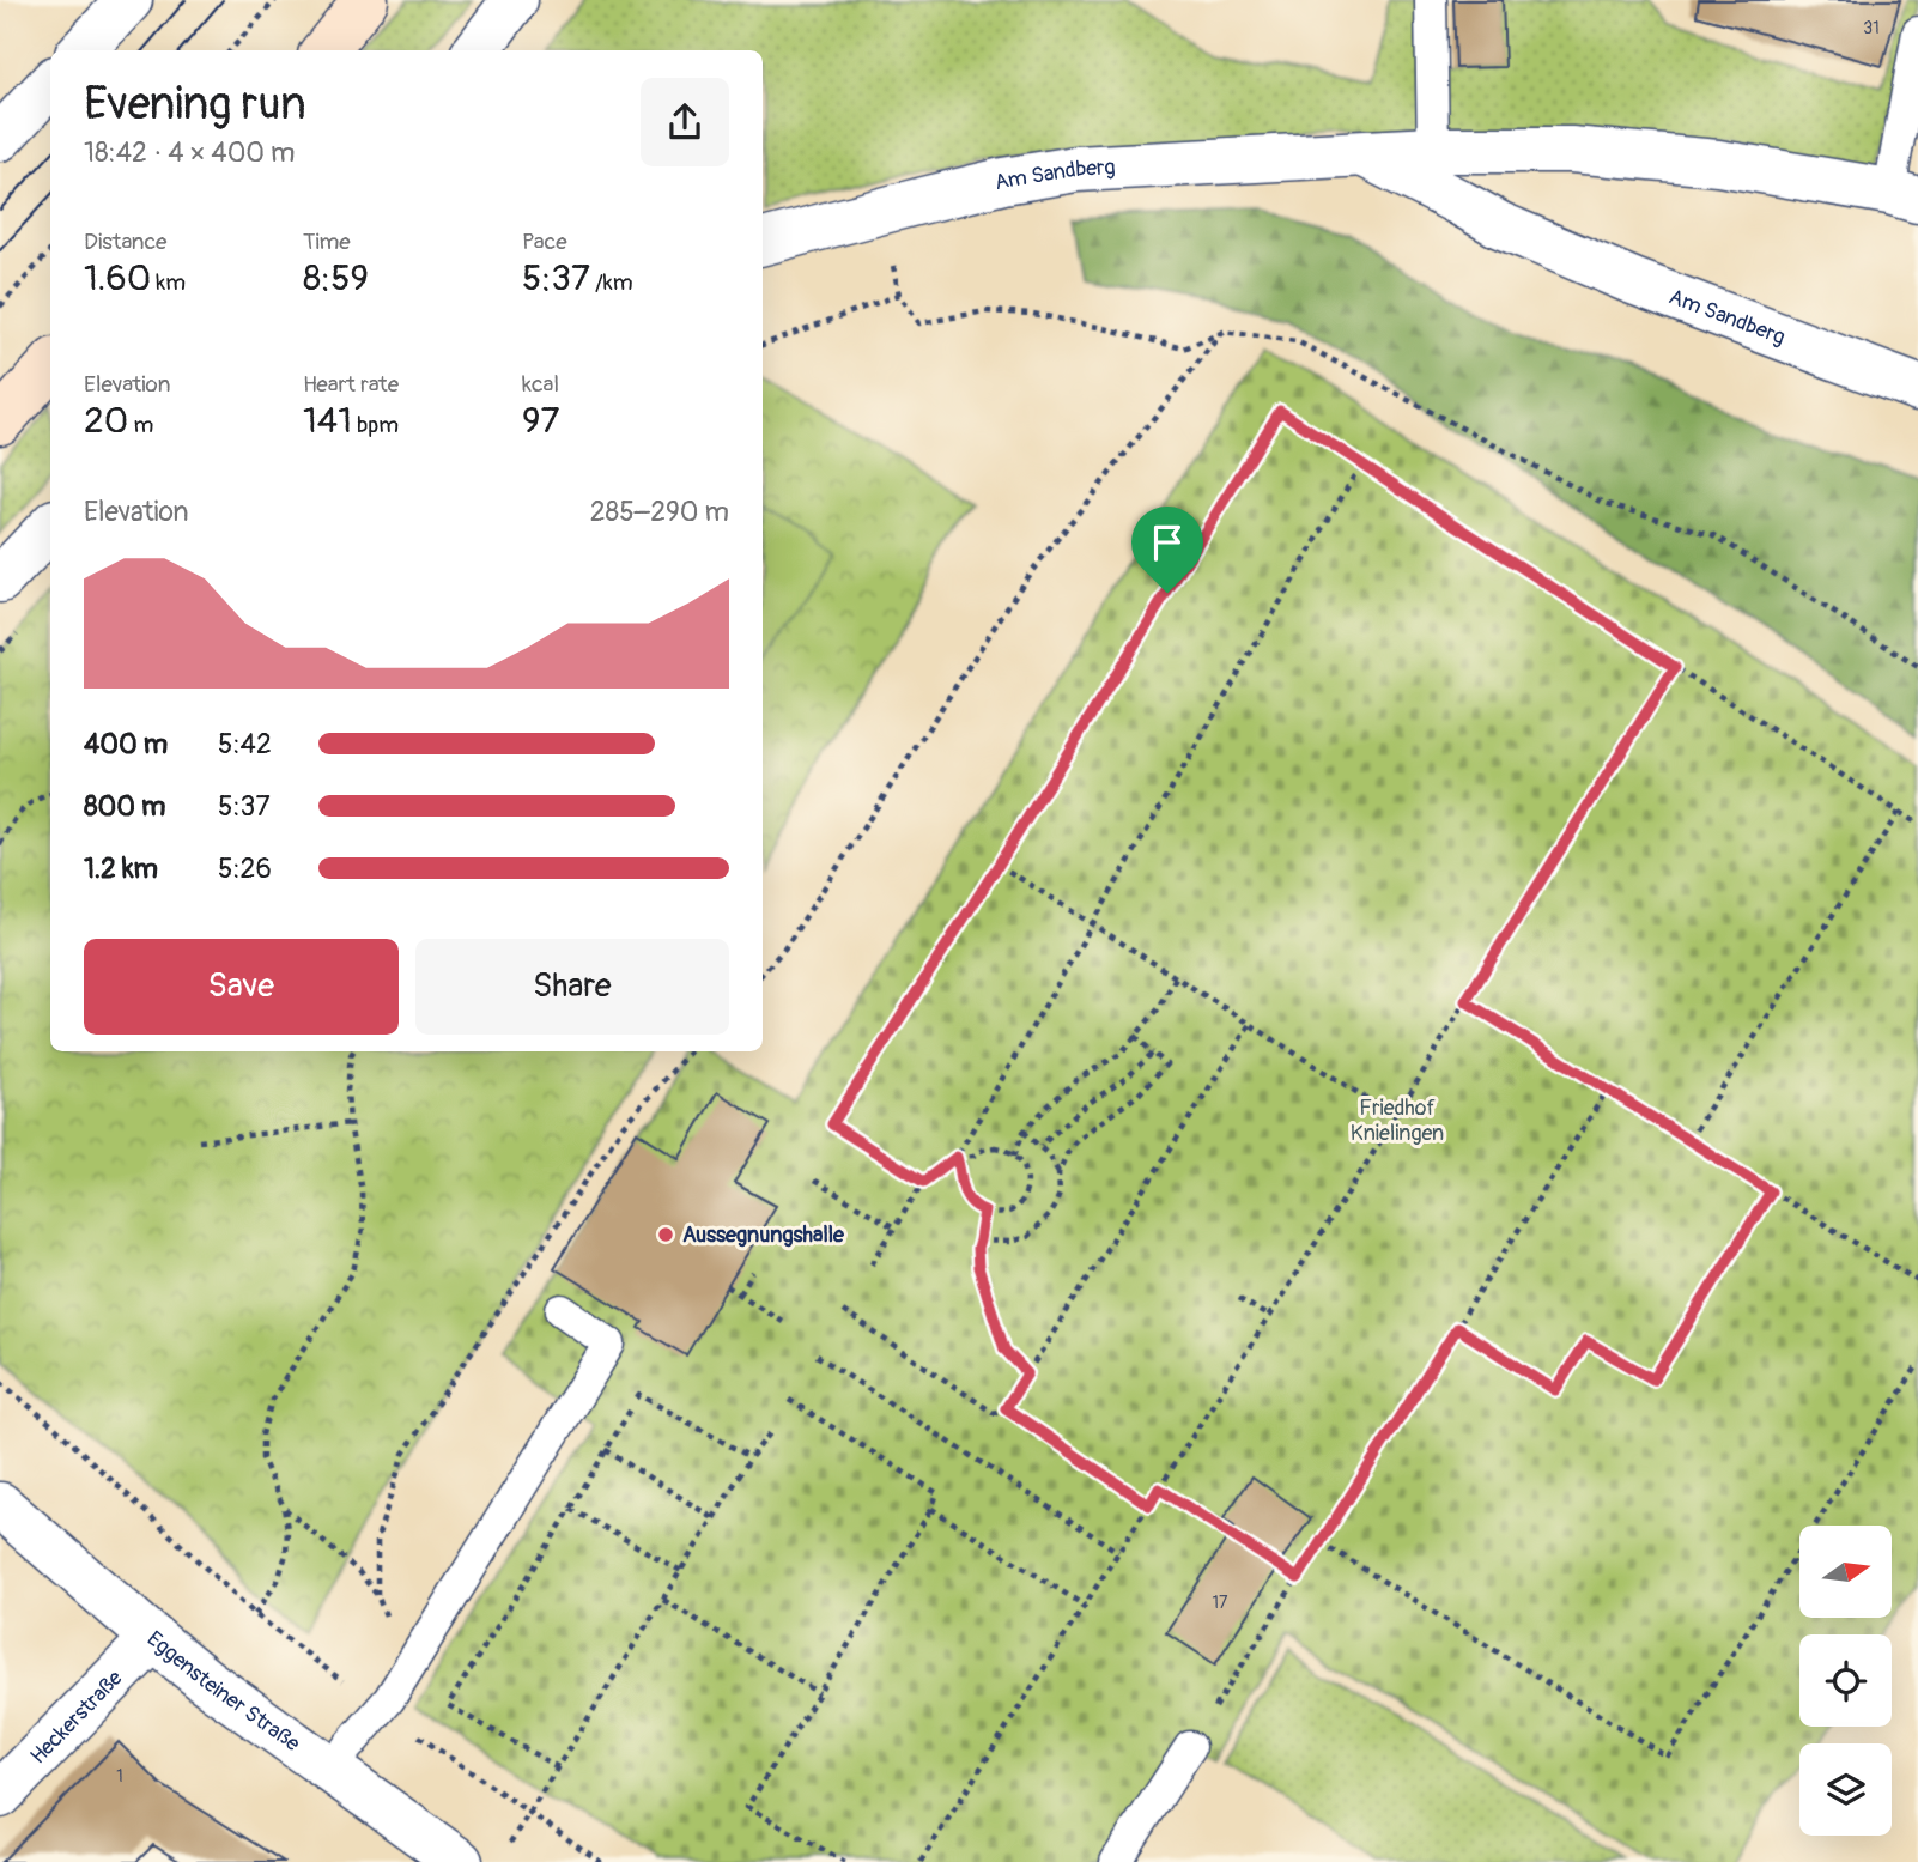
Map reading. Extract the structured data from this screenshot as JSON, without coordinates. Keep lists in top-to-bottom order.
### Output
{
  "streets": {
    "street": ["Am Sandberg", "Eggensteiner Straße", "Heckerstraße"]
  },
  "crossings": [
    ["Eggensteiner Straße", "Heckerstraße"]
  ],
  "parks": ["Friedhof Knielingen"],
  "places": ["Aussegnungshalle"],
  "house_numbers": ["31", "17", "1"],
  "north": "right",
  "page": {
    "heading": ["Evening run", "18:42 · 4 × 400 m"],
    "stats": [
      ["Distance", "1.60 km"],
      ["Time", "8:59"],
      ["Pace", "5:37 /km"],
      ["Elevation", "20 m"],
      ["Heart rate", "141 bpm"],
      ["kcal", "97"]
    ],
    "chart": ["Elevation", "285–290 m"],
    "list": [
      {
        "name": "400 m",
        "note": "5:42"
      },
      {
        "name": "800 m",
        "note": "5:37"
      },
      {
        "name": "1.2 km",
        "note": "5:26"
      }
    ],
    "buttons": ["Save", "Share"]
  }
}
